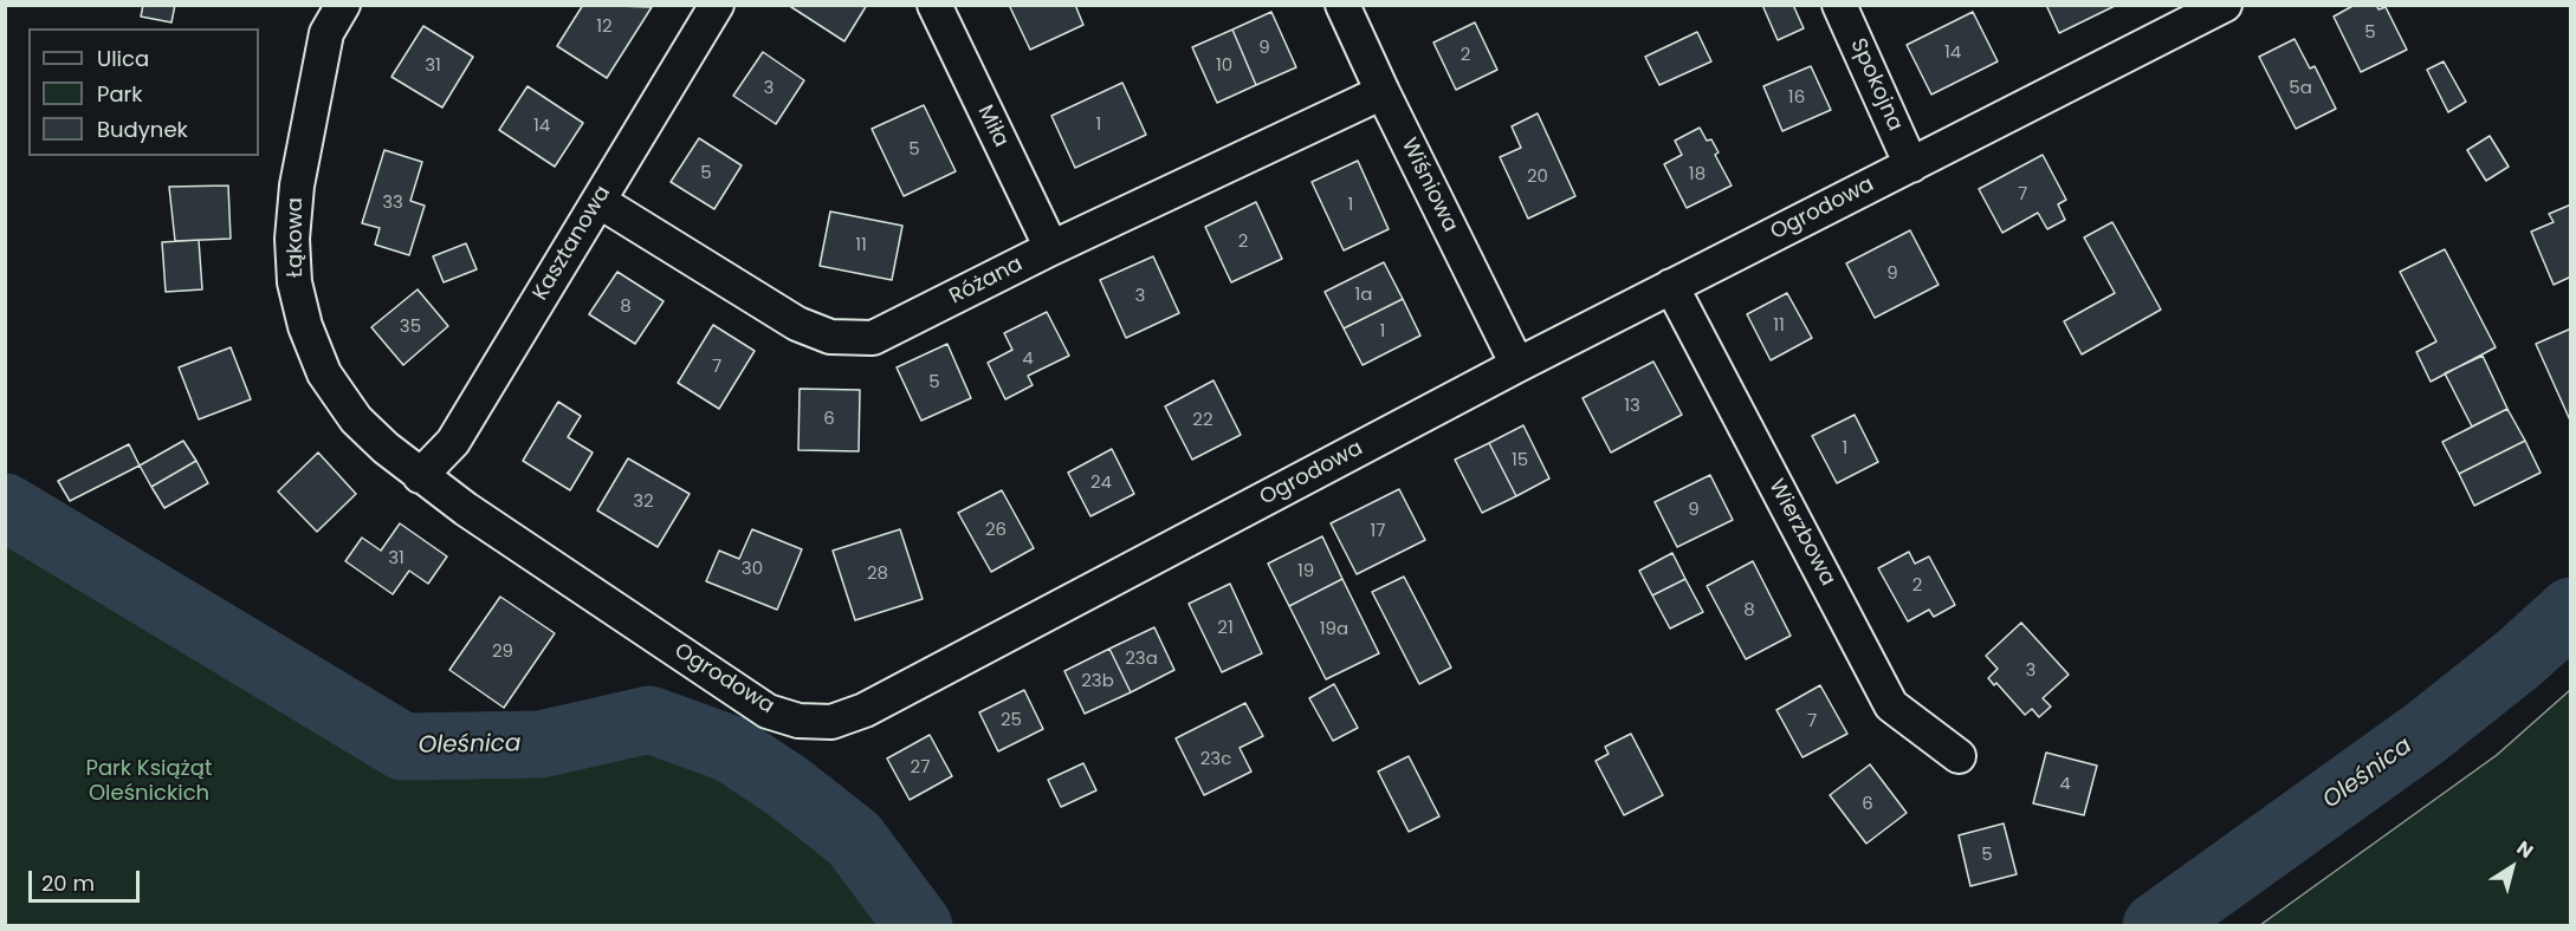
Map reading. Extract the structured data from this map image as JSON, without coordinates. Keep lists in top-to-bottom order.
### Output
{
  "streets": {
    "street": [
      "Spokojna",
      "Miła",
      "Wiśniowa",
      "Ogrodowa",
      "Łąkowa",
      "Kasztanowa",
      "Różana",
      "Wierzbowa"
    ]
  },
  "crossings": [
    ["Spokojna", "Ogrodowa"],
    ["Miła", "Różana"],
    ["Wiśniowa", "Ogrodowa"],
    ["Wiśniowa", "Różana"],
    ["Ogrodowa", "Łąkowa"],
    ["Ogrodowa", "Kasztanowa"],
    ["Ogrodowa", "Wierzbowa"],
    ["Łąkowa", "Kasztanowa"],
    ["Kasztanowa", "Różana"]
  ],
  "water": ["Oleśnica"],
  "parks": ["Park Książąt Oleśnickich"],
  "house_numbers": [
    "12",
    "5",
    "9",
    "14",
    "2",
    "31",
    "10",
    "3",
    "5a",
    "16",
    "1",
    "14",
    "5",
    "5",
    "18",
    "20",
    "7",
    "33",
    "1",
    "2",
    "11",
    "9",
    "1a",
    "3",
    "8",
    "11",
    "35",
    "1",
    "4",
    "7",
    "5",
    "13",
    "6",
    "22",
    "1",
    "15",
    "24",
    "32",
    "9",
    "26",
    "17",
    "31",
    "30",
    "19",
    "28",
    "2",
    "8",
    "21",
    "19a",
    "29",
    "23a",
    "3",
    "23b",
    "25",
    "7",
    "23c",
    "27",
    "4",
    "6",
    "5"
  ],
  "legend": ["Ulica", "Park", "Budynek"],
  "scale_bar": "20 m",
  "north": "top right"
}
